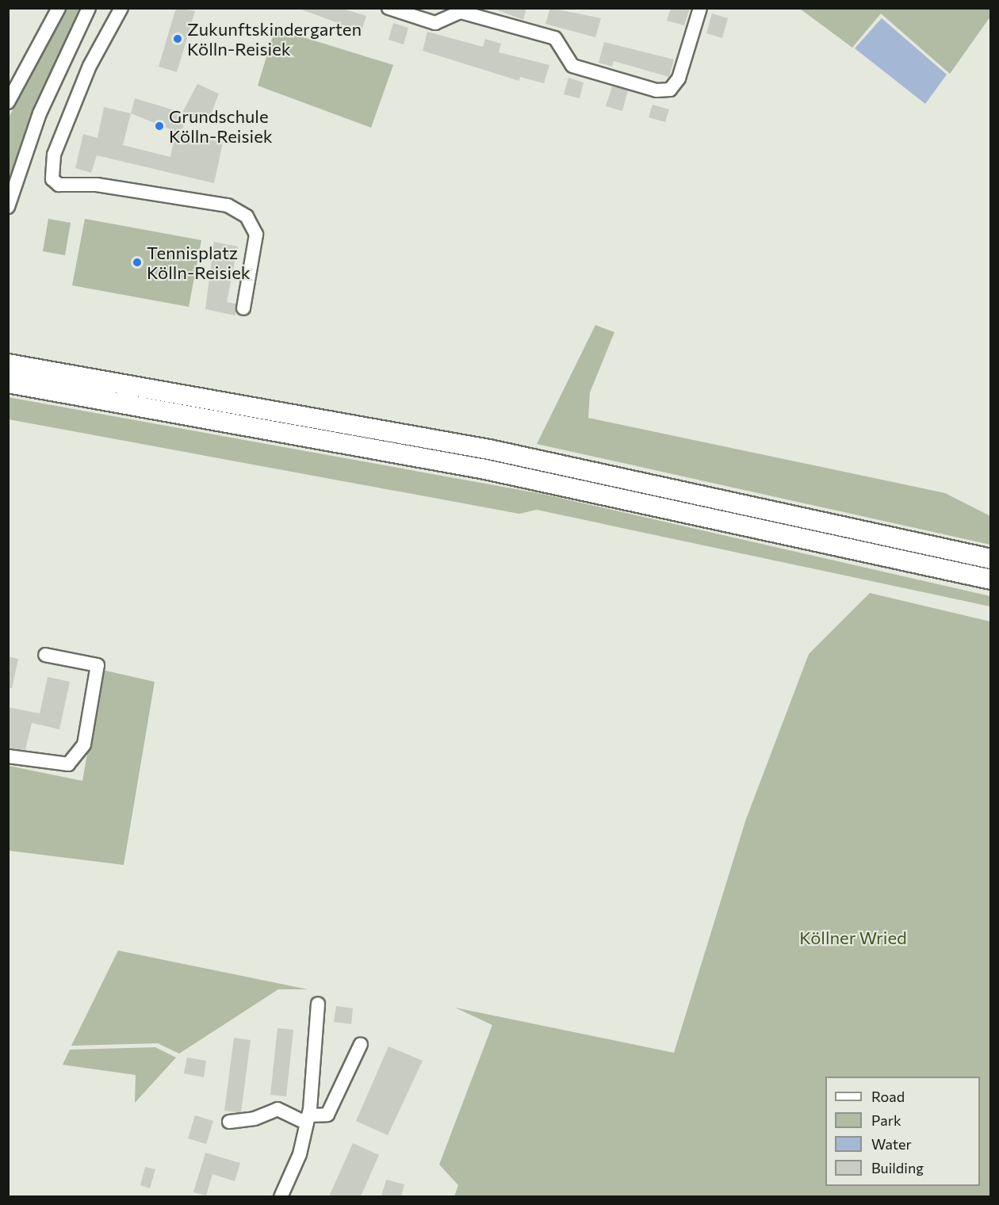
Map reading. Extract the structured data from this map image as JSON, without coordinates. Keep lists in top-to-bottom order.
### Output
{
  "parks": ["Köllner Wried"],
  "places": ["Zukunftskindergarten Kölln-Reisiek", "Grundschule Kölln-Reisiek", "Tennisplatz Kölln-Reisiek"],
  "legend": [
    "Road",
    "Park",
    "Water",
    "Building"
  ]
}
